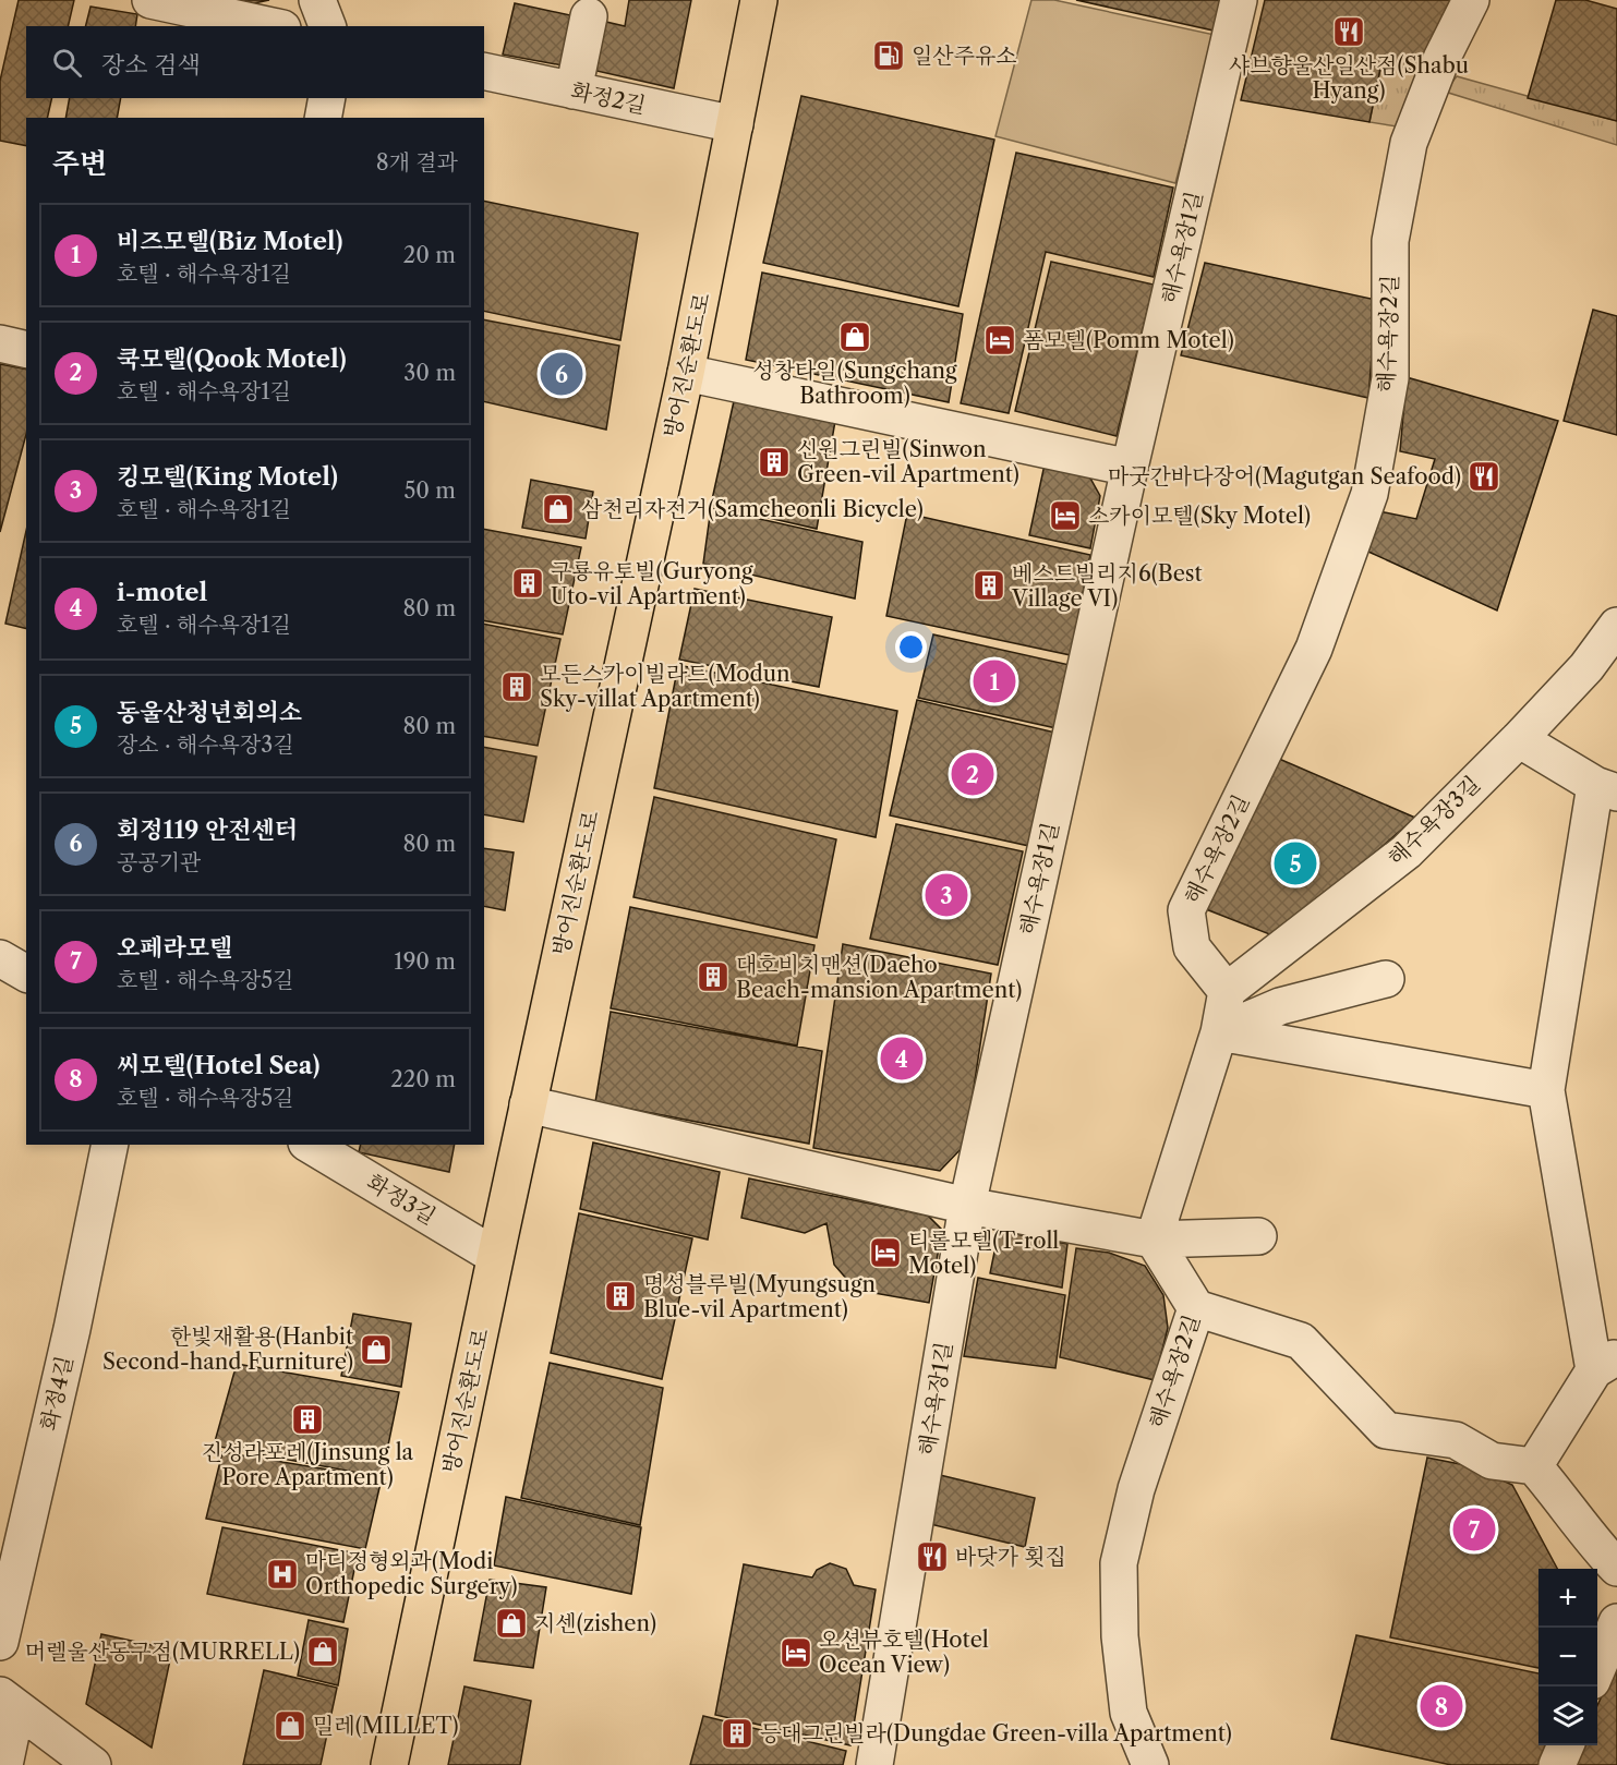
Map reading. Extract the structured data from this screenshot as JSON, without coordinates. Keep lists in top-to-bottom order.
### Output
{
  "streets": {
    "main road": ["방어진순환도로"],
    "street": [
      "화정2길",
      "해수욕장1길",
      "해수욕장2길",
      "해수욕장3길",
      "화정3길",
      "화정4길"
    ]
  },
  "crossings": [
    ["화정2길", "방어진순환도로"],
    ["해수욕장2길", "해수욕장3길"],
    ["방어진순환도로", "화정3길"]
  ],
  "places": {
    "restaurant": ["샤브향울산일산점(Shabu Hyang)", "마굿간바다장어(Magutgan Seafood)", "바닷가 횟집"],
    "fuel station": ["일산주유소"],
    "shop": [
      "성창타일(Sungchang Bathroom)",
      "삼천리자전거(Samcheonli Bicycle)",
      "한빛재활용(Hanbit Second-hand Furniture)",
      "지센(zishen)",
      "머렐울산동구점(MURRELL)",
      "밀레(MILLET)"
    ],
    "hotel": [
      "폼모텔(Pomm Motel)",
      "스카이모텔(Sky Motel)",
      "티롤모텔(T-roll Motel)",
      "오션뷰호텔(Hotel Ocean View)"
    ],
    "building": [
      "신원그린빌(Sinwon Green-vil Apartment)",
      "구룡유토빌(Guryong Uto-vil Apartment)",
      "베스트빌리지6(Best Village VI)",
      "모든스카이빌라트(Modun Sky-villat Apartment)",
      "대호비치맨션(Daeho Beach-mansion Apartment)",
      "명성블루빌(Myungsugn Blue-vil Apartment)",
      "진성라포레(Jinsung la Pore Apartment)",
      "등대그린빌라(Dungdae Green-villa Apartment)"
    ],
    "hospital": ["마디정형외과(Modi Orthopedic Surgery)"]
  },
  "page": {
    "search": "장소 검색",
    "heading": ["주변", "8개 결과"],
    "list": [
      {
        "mark": "1",
        "name": "비즈모텔(Biz Motel)",
        "note": "호텔 · 해수욕장1길",
        "value": "20 m"
      },
      {
        "mark": "2",
        "name": "쿡모텔(Qook Motel)",
        "note": "호텔 · 해수욕장1길",
        "value": "30 m"
      },
      {
        "mark": "3",
        "name": "킹모텔(King Motel)",
        "note": "호텔 · 해수욕장1길",
        "value": "50 m"
      },
      {
        "mark": "4",
        "name": "i-motel",
        "note": "호텔 · 해수욕장1길",
        "value": "80 m"
      },
      {
        "mark": "5",
        "name": "동울산청년회의소",
        "note": "장소 · 해수욕장3길",
        "value": "80 m"
      },
      {
        "mark": "6",
        "name": "회정119 안전센터",
        "note": "공공기관",
        "value": "80 m"
      },
      {
        "mark": "7",
        "name": "오페라모텔",
        "note": "호텔 · 해수욕장5길",
        "value": "190 m"
      },
      {
        "mark": "8",
        "name": "씨모텔(Hotel Sea)",
        "note": "호텔 · 해수욕장5길",
        "value": "220 m"
      }
    ],
    "pins": [
      "6",
      "1",
      "2",
      "5",
      "3",
      "4",
      "7",
      "8"
    ],
    "map_buttons": ["+", "−"]
  }
}
